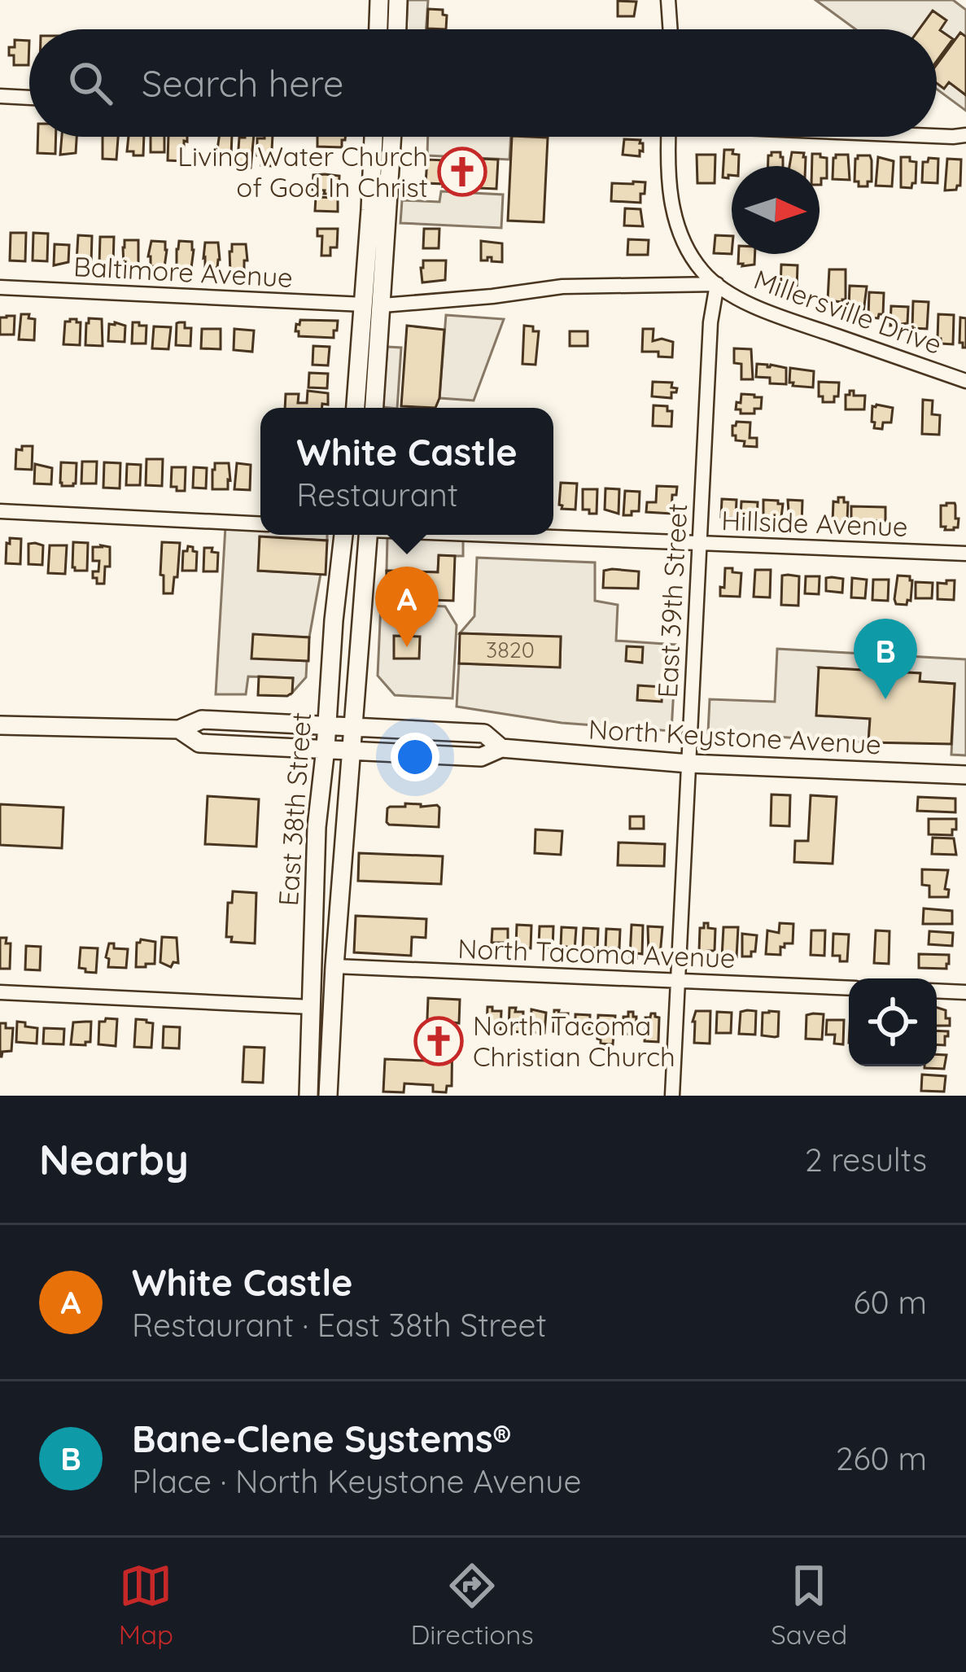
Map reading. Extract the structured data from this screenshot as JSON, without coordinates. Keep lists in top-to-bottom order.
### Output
{
  "streets": {
    "main road": ["North Keystone Avenue", "East 38th Street"],
    "street": [
      "Baltimore Avenue",
      "Millersville Drive",
      "Hillside Avenue",
      "East 39th Street",
      "North Tacoma Avenue"
    ]
  },
  "crossings": [
    ["Baltimore Avenue", "Millersville Drive"],
    ["Baltimore Avenue", "East 39th Street"],
    ["Millersville Drive", "East 39th Street"],
    ["Hillside Avenue", "East 39th Street"],
    ["East 39th Street", "North Keystone Avenue"],
    ["East 39th Street", "North Tacoma Avenue"],
    ["North Keystone Avenue", "East 38th Street"],
    ["East 38th Street", "North Tacoma Avenue"]
  ],
  "places": {
    "church": ["Living Water Church of God In Christ", "North Tacoma Christian Church"]
  },
  "house_numbers": ["3820"],
  "north": "right",
  "page": {
    "search": "Search here",
    "popup": ["White Castle", "Restaurant"],
    "pins": ["A", "B"],
    "heading": ["Nearby", "2 results"],
    "list": [
      {
        "mark": "A",
        "name": "White Castle",
        "note": "Restaurant · East 38th Street",
        "value": "60 m"
      },
      {
        "mark": "B",
        "name": "Bane-Clene Systems®",
        "note": "Place · North Keystone Avenue",
        "value": "260 m"
      }
    ],
    "nav": ["Map", "Directions", "Saved"]
  }
}
